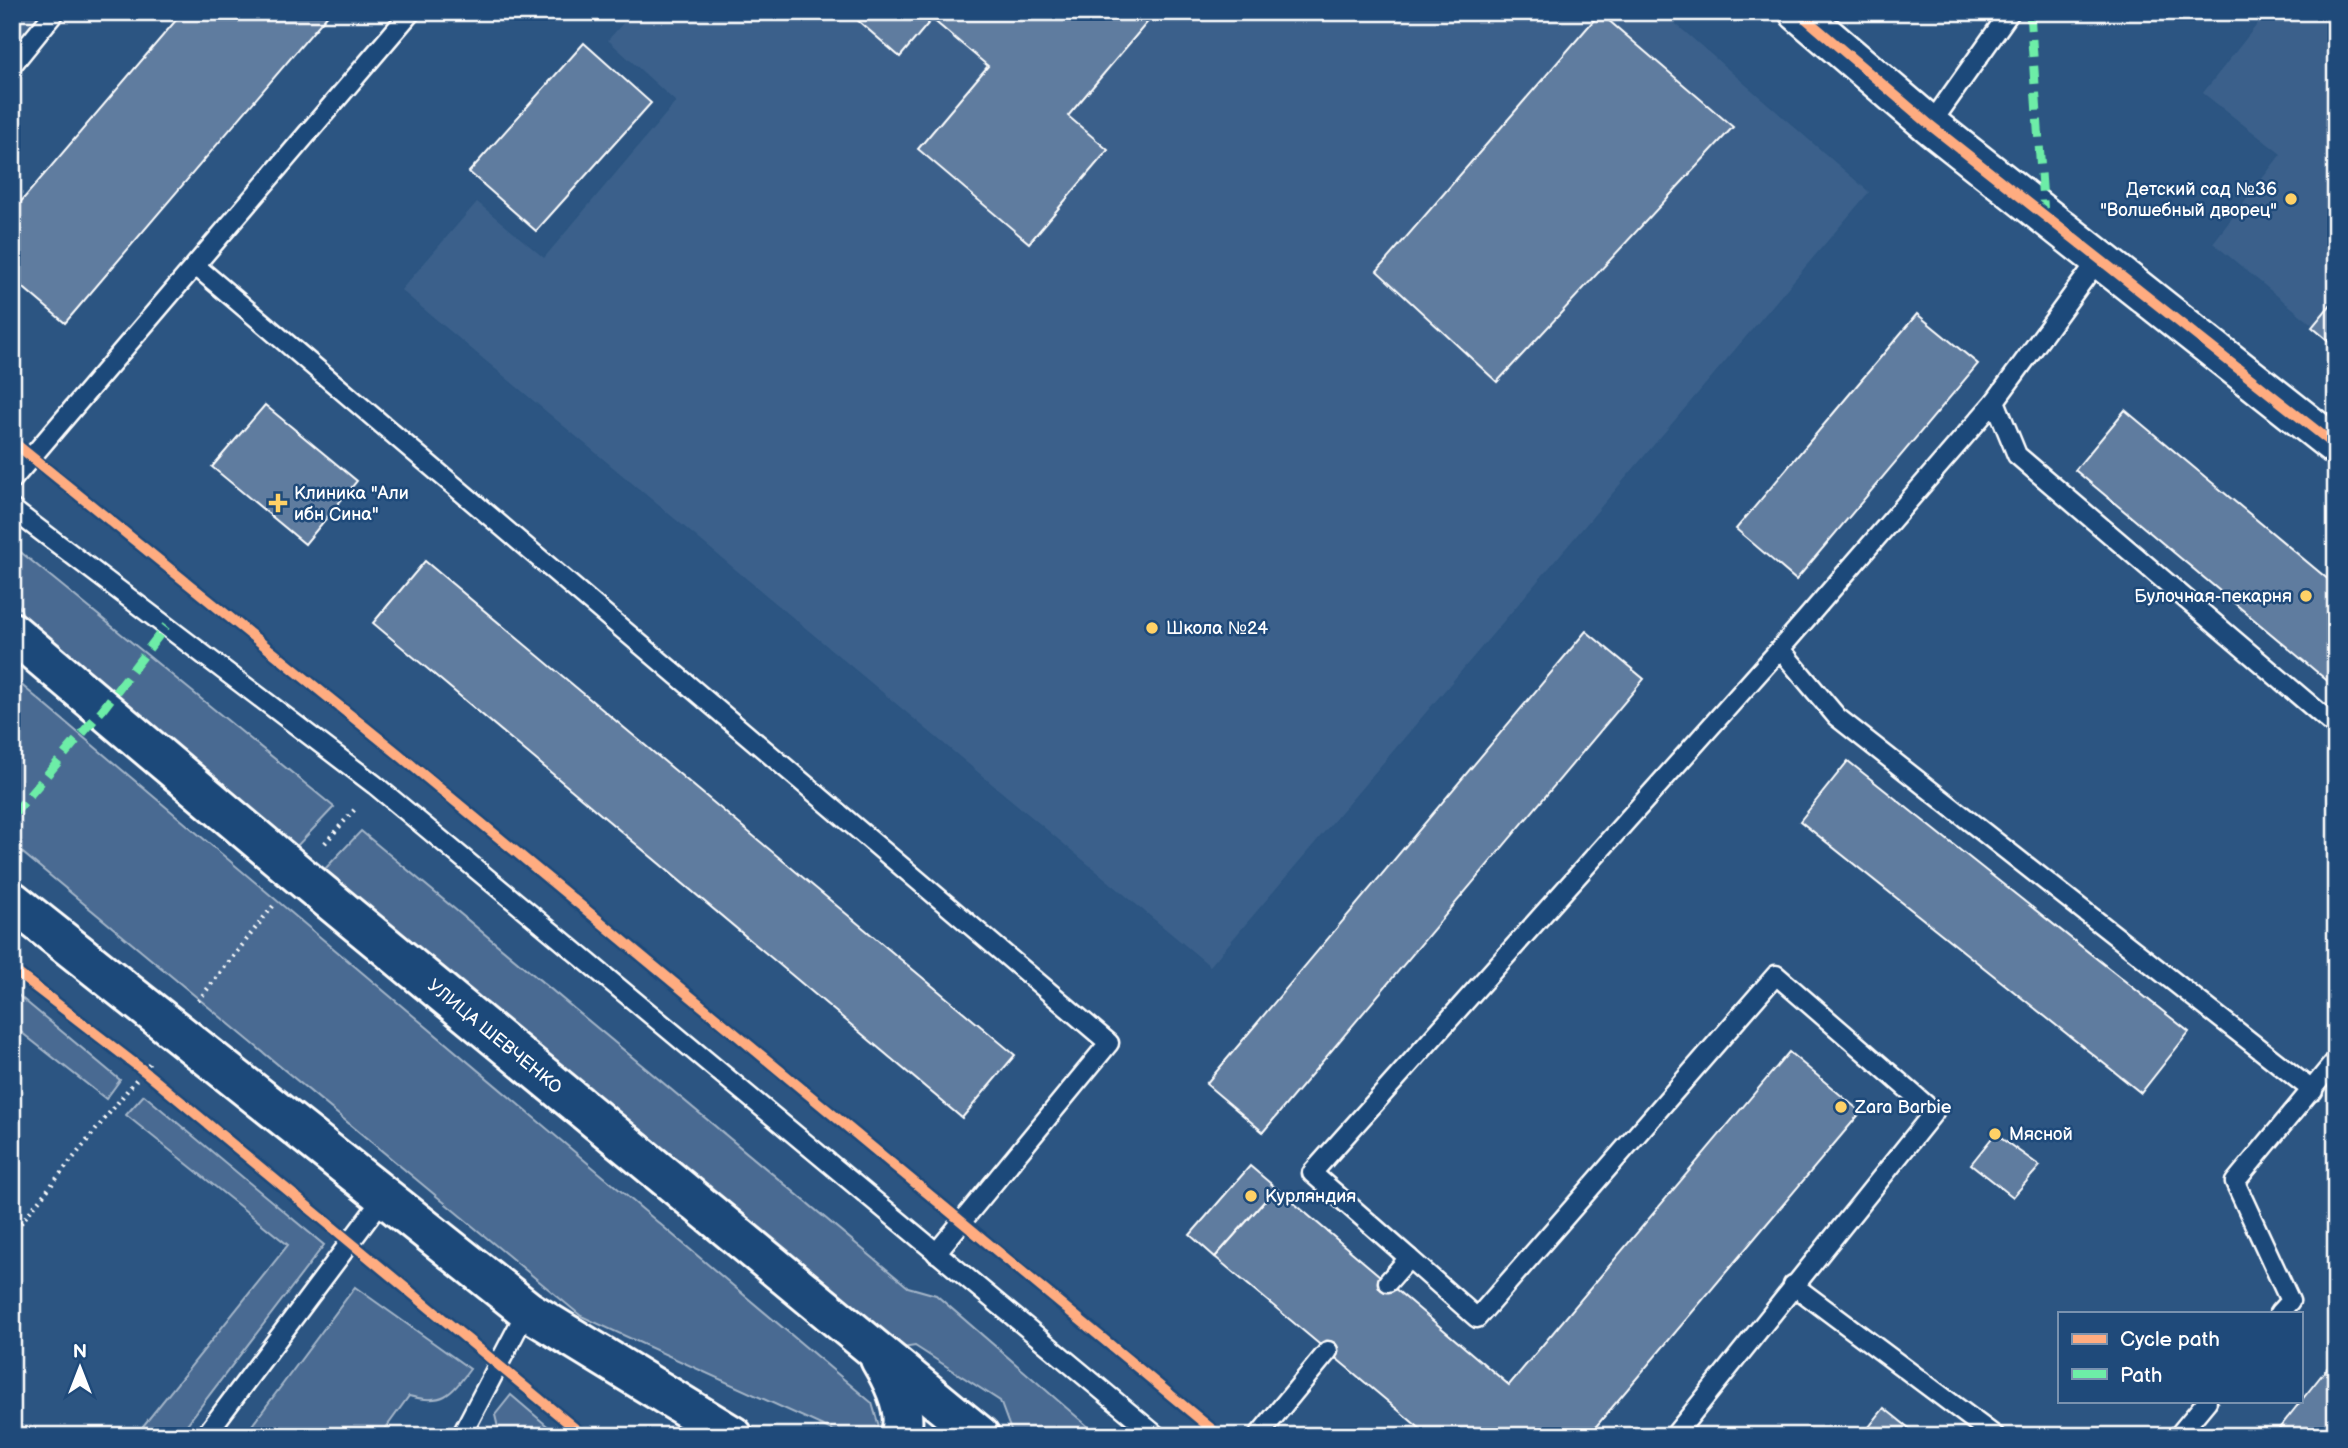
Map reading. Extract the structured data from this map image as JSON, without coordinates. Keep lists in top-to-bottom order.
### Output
{
  "streets": {
    "main road": ["УЛИЦА ШЕВЧЕНКО"]
  },
  "places": {
    "other": [
      "Детский сад №36 \"Волшебный дворец\"",
      "Булочная-пекарня",
      "Школа №24",
      "Zara Barbie",
      "Мясной",
      "Курляндия"
    ],
    "health": ["Клиника \"Али ибн Сина\""]
  },
  "legend": ["Cycle path", "Path"],
  "north": "top"
}
